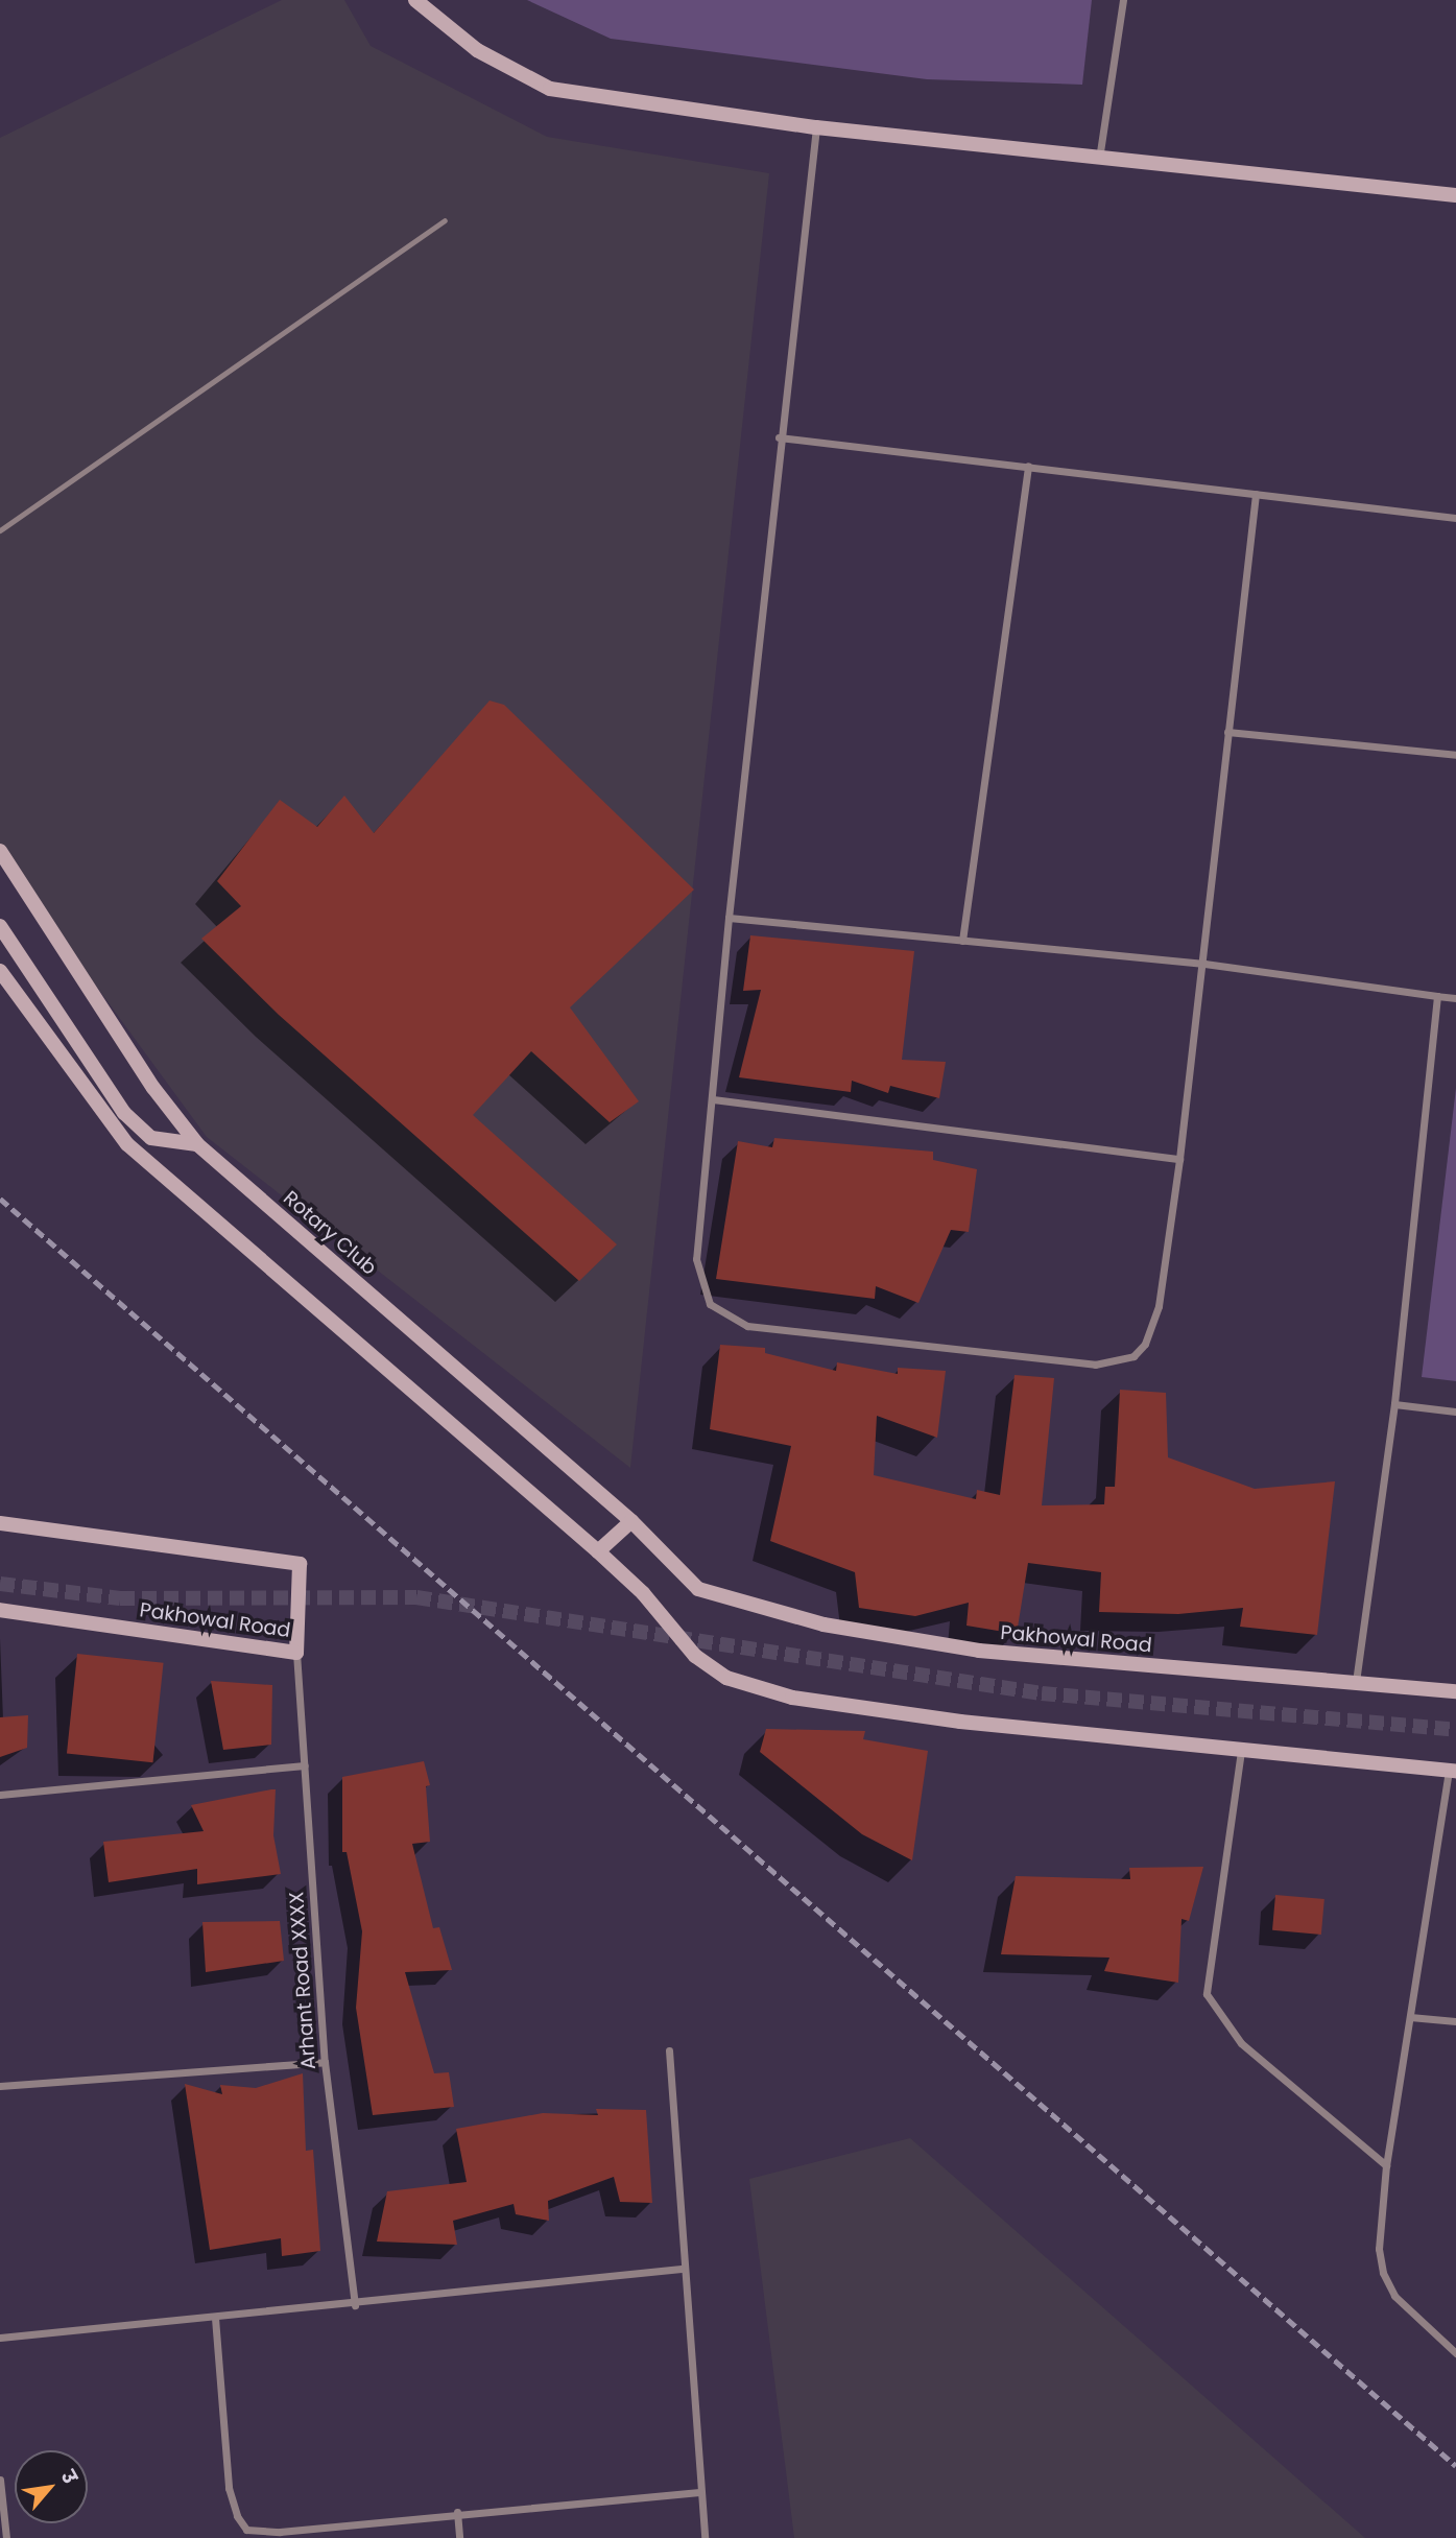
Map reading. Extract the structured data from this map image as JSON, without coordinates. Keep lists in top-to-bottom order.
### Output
{
  "streets": {
    "street": ["Rotary Club", "Pakhowal Road", "Arhant Road XXXX"]
  },
  "crossings": [
    ["Rotary Club", "Pakhowal Road"],
    ["Pakhowal Road", "Arhant Road XXXX"]
  ],
  "north": "top right"
}
